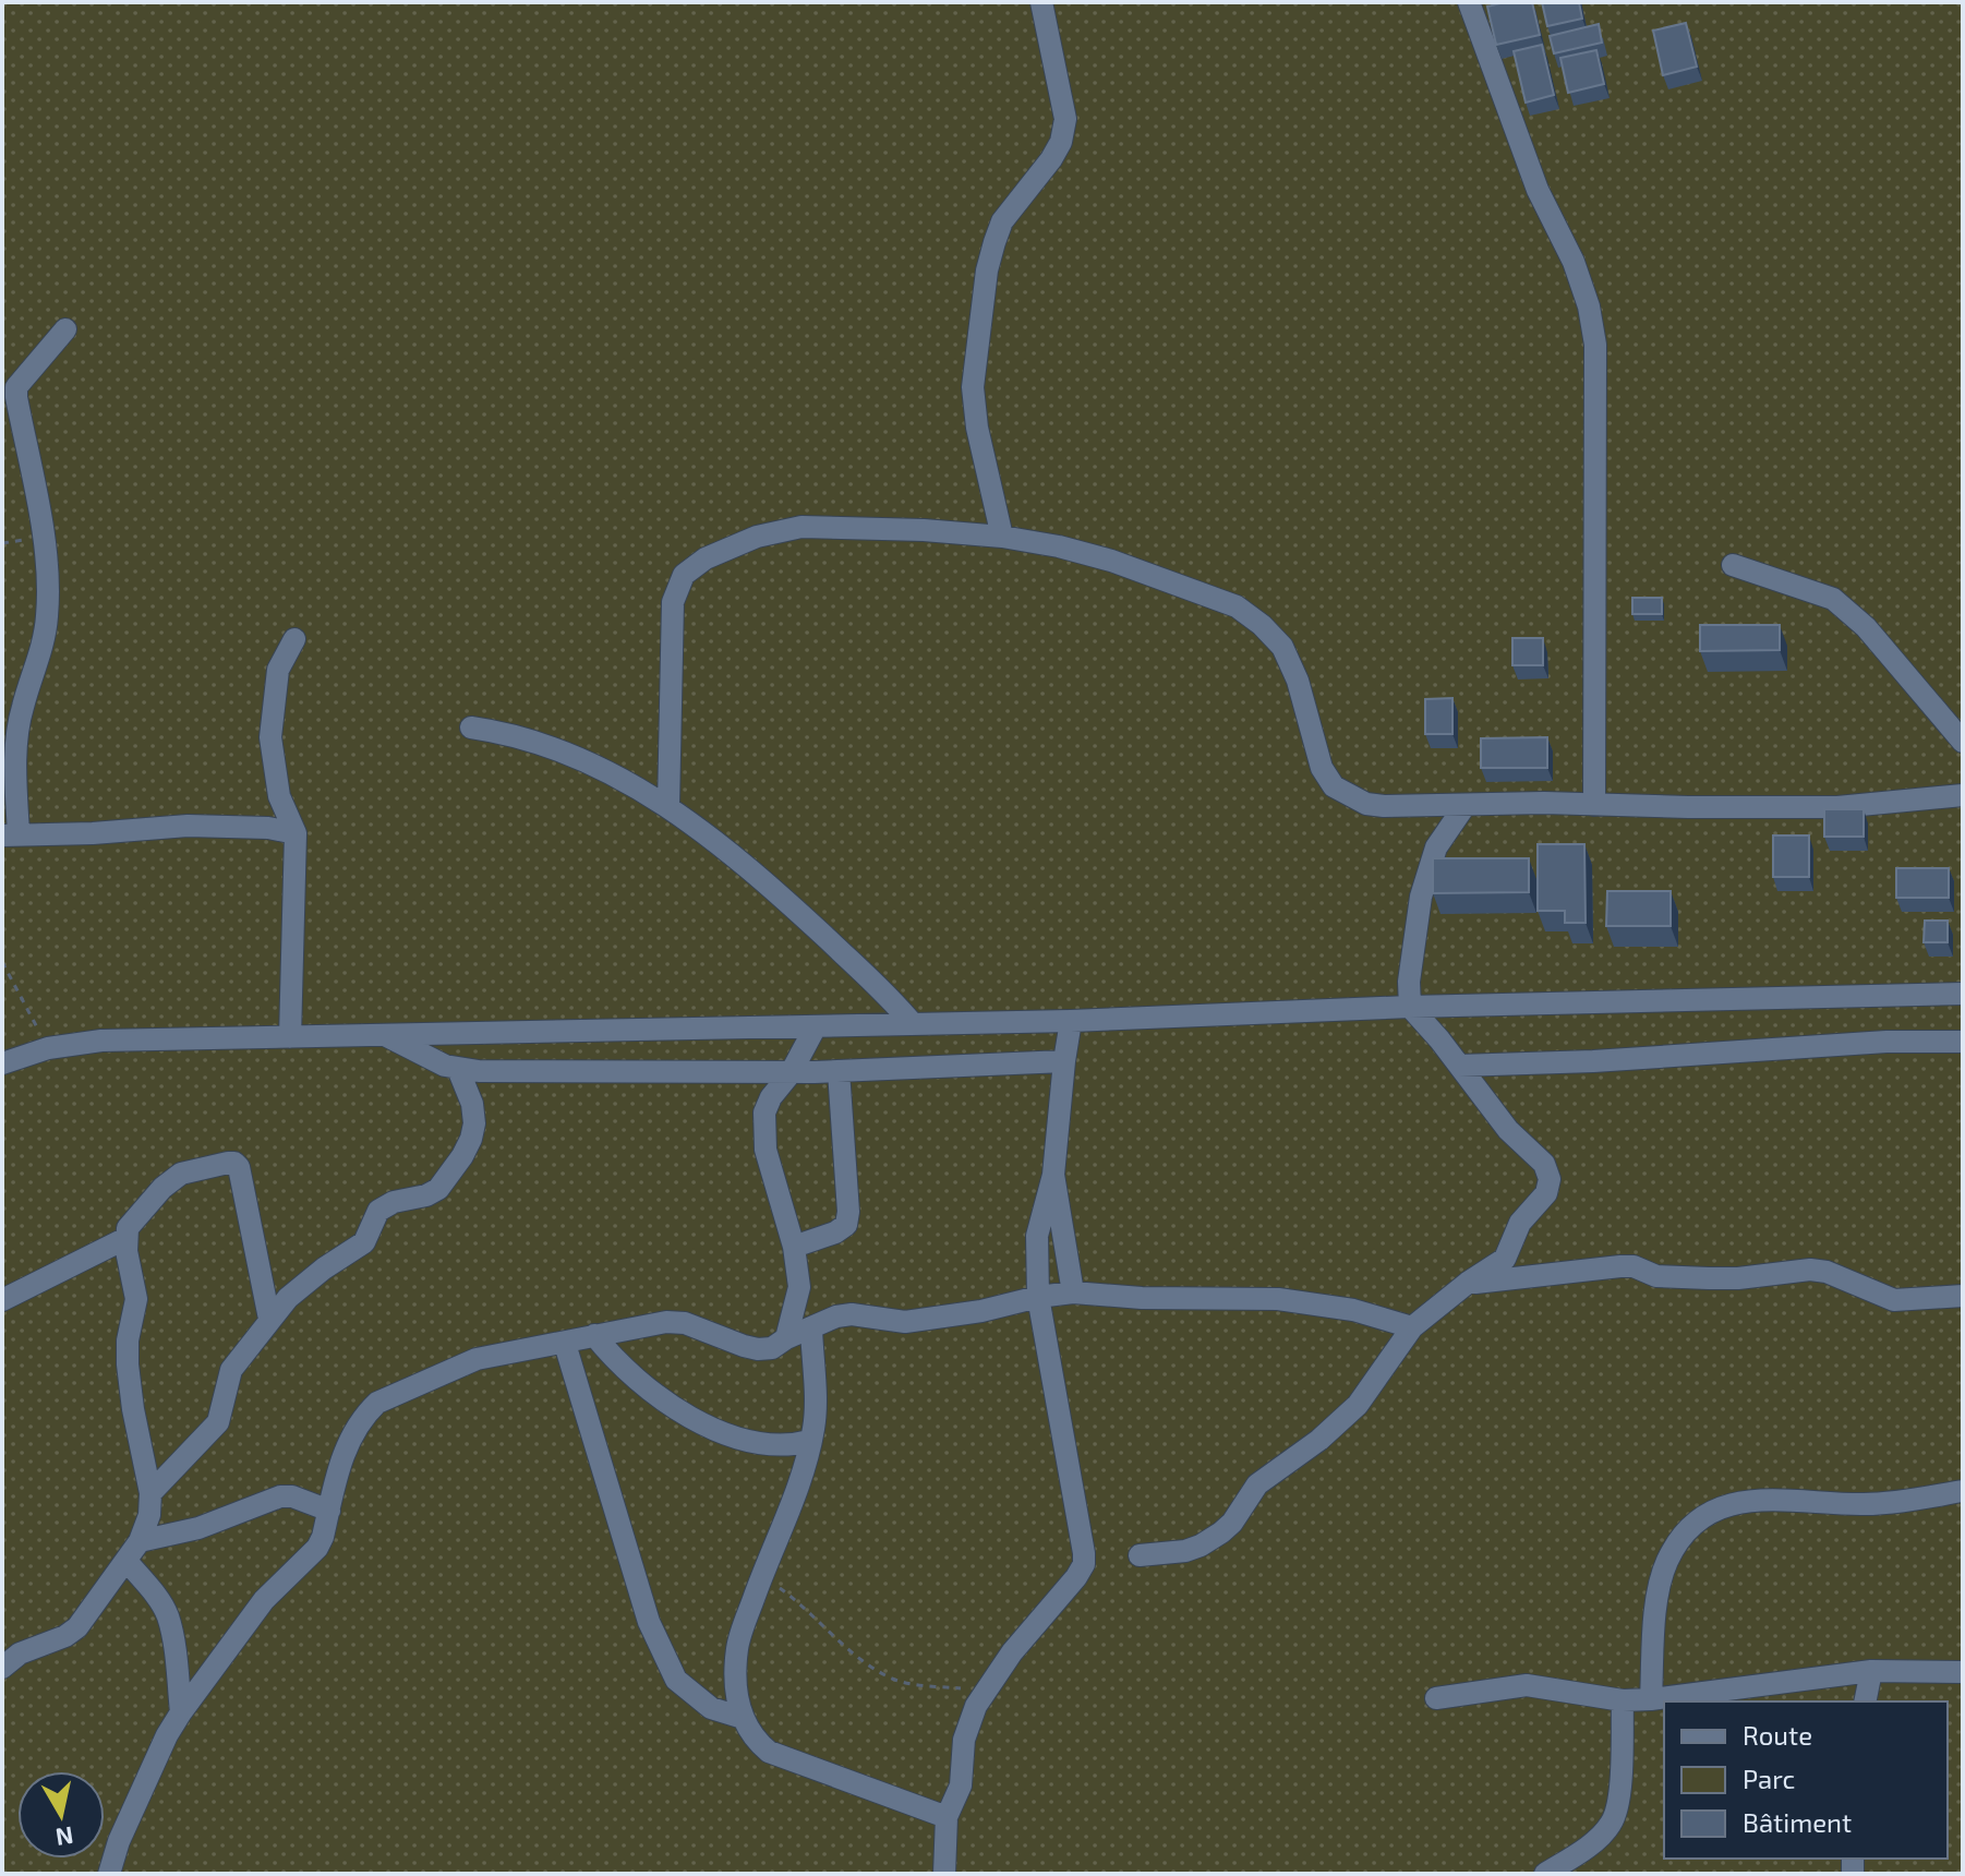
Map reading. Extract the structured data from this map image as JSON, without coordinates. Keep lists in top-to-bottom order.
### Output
{
  "legend": ["Route", "Parc", "Bâtiment"],
  "north": "bottom"
}
